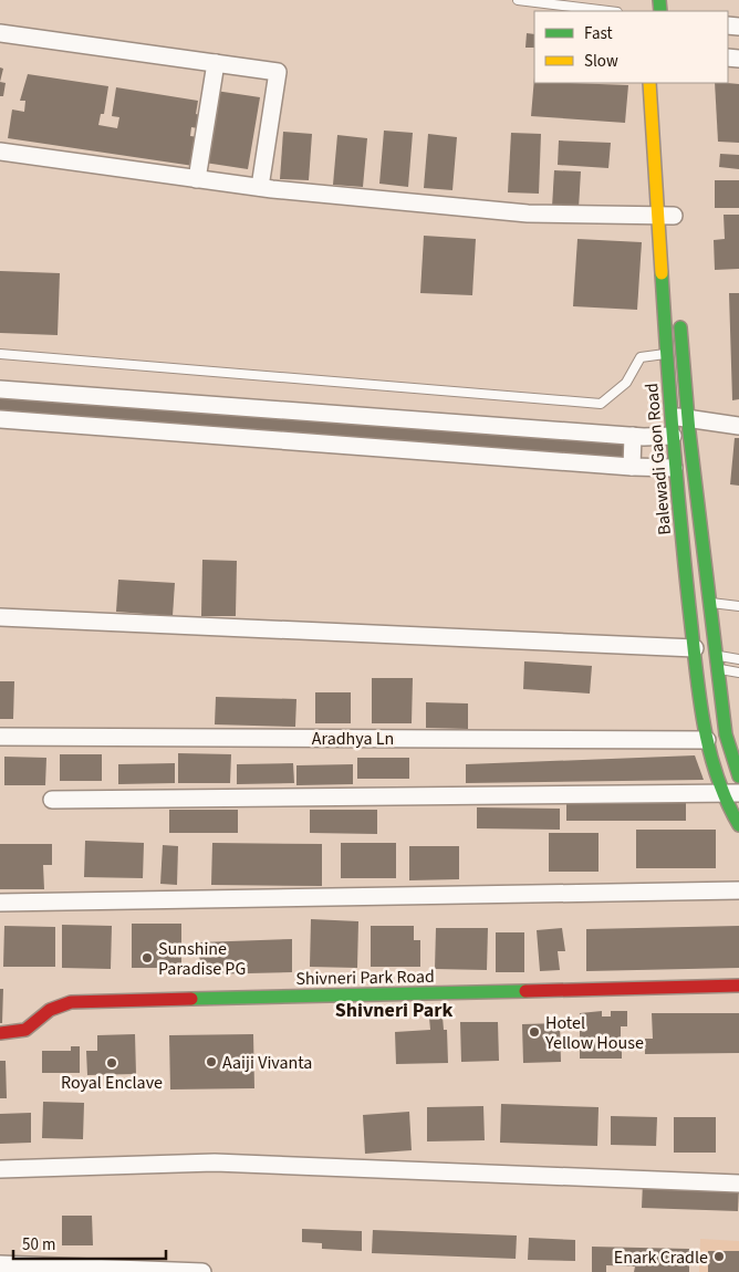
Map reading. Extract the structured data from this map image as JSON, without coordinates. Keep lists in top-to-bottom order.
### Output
{
  "streets": {
    "main road": ["Balewadi Gaon Road", "Shivneri Park Road"],
    "street": ["Aradhya Ln"]
  },
  "crossings": [
    ["Balewadi Gaon Road", "Aradhya Ln"]
  ],
  "districts": ["Shivneri Park"],
  "places": [
    "Sunshine Paradise PG",
    "Hotel Yellow House",
    "Aaiji Vivanta",
    "Royal Enclave",
    "Enark Cradle"
  ],
  "legend": ["Fast", "Slow"],
  "scale_bar": "50 m"
}
